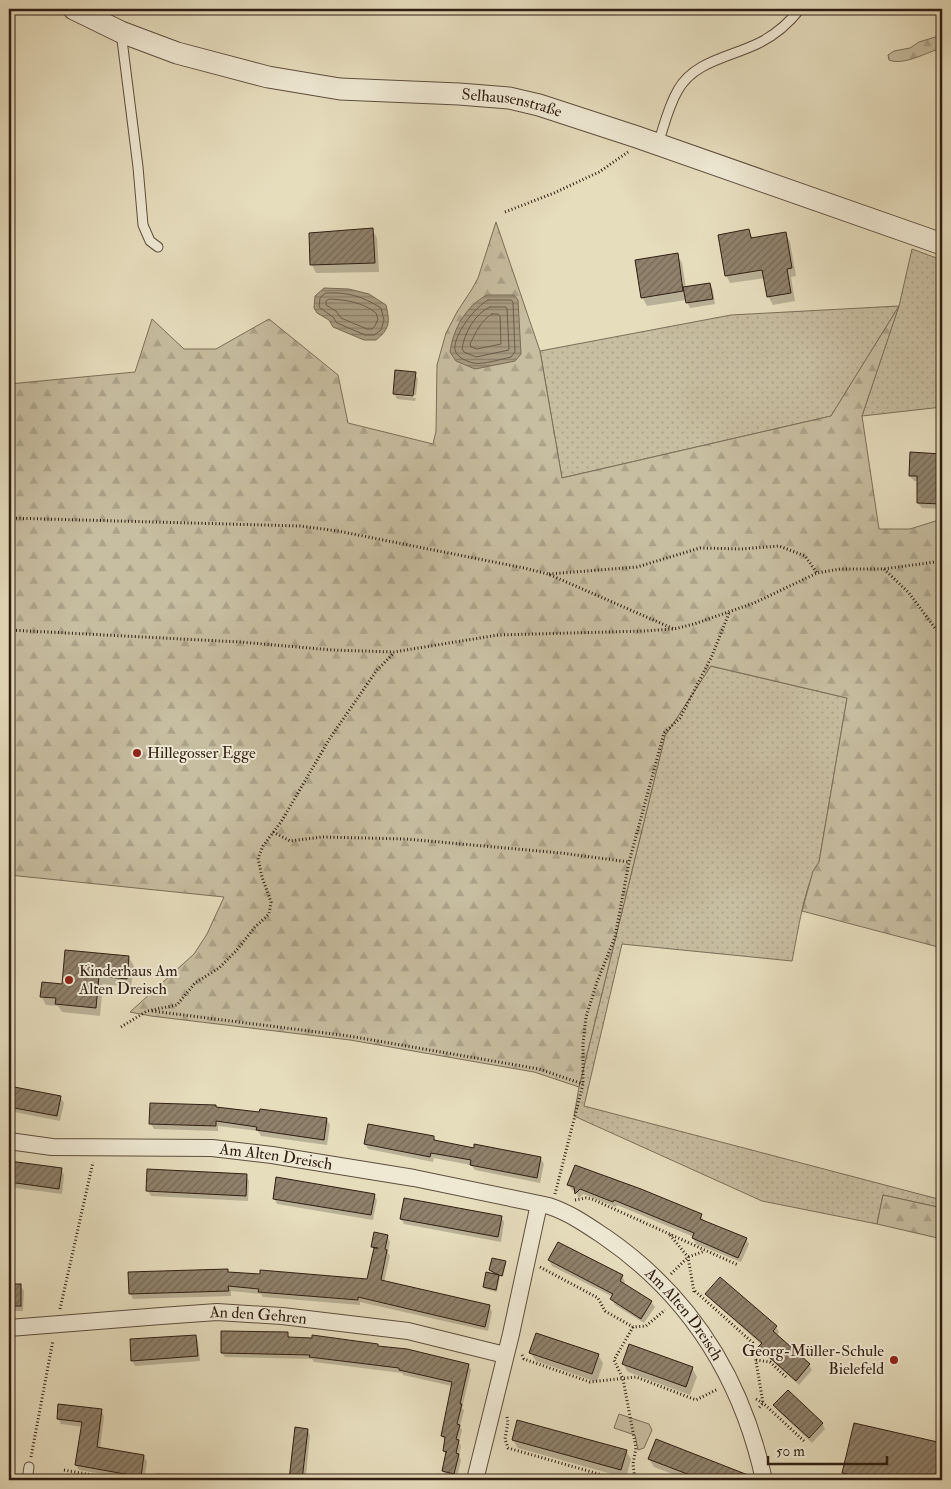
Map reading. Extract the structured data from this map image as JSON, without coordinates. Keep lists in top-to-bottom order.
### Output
{
  "streets": {
    "street": ["Selhausenstraße", "Am Alten Dreisch", "An den Gehren"]
  },
  "places": ["Hillegosser Egge", "Kinderhaus Am Alten Dreisch", "Georg-Müller-Schule Bielefeld"],
  "scale_bar": "50 m"
}
